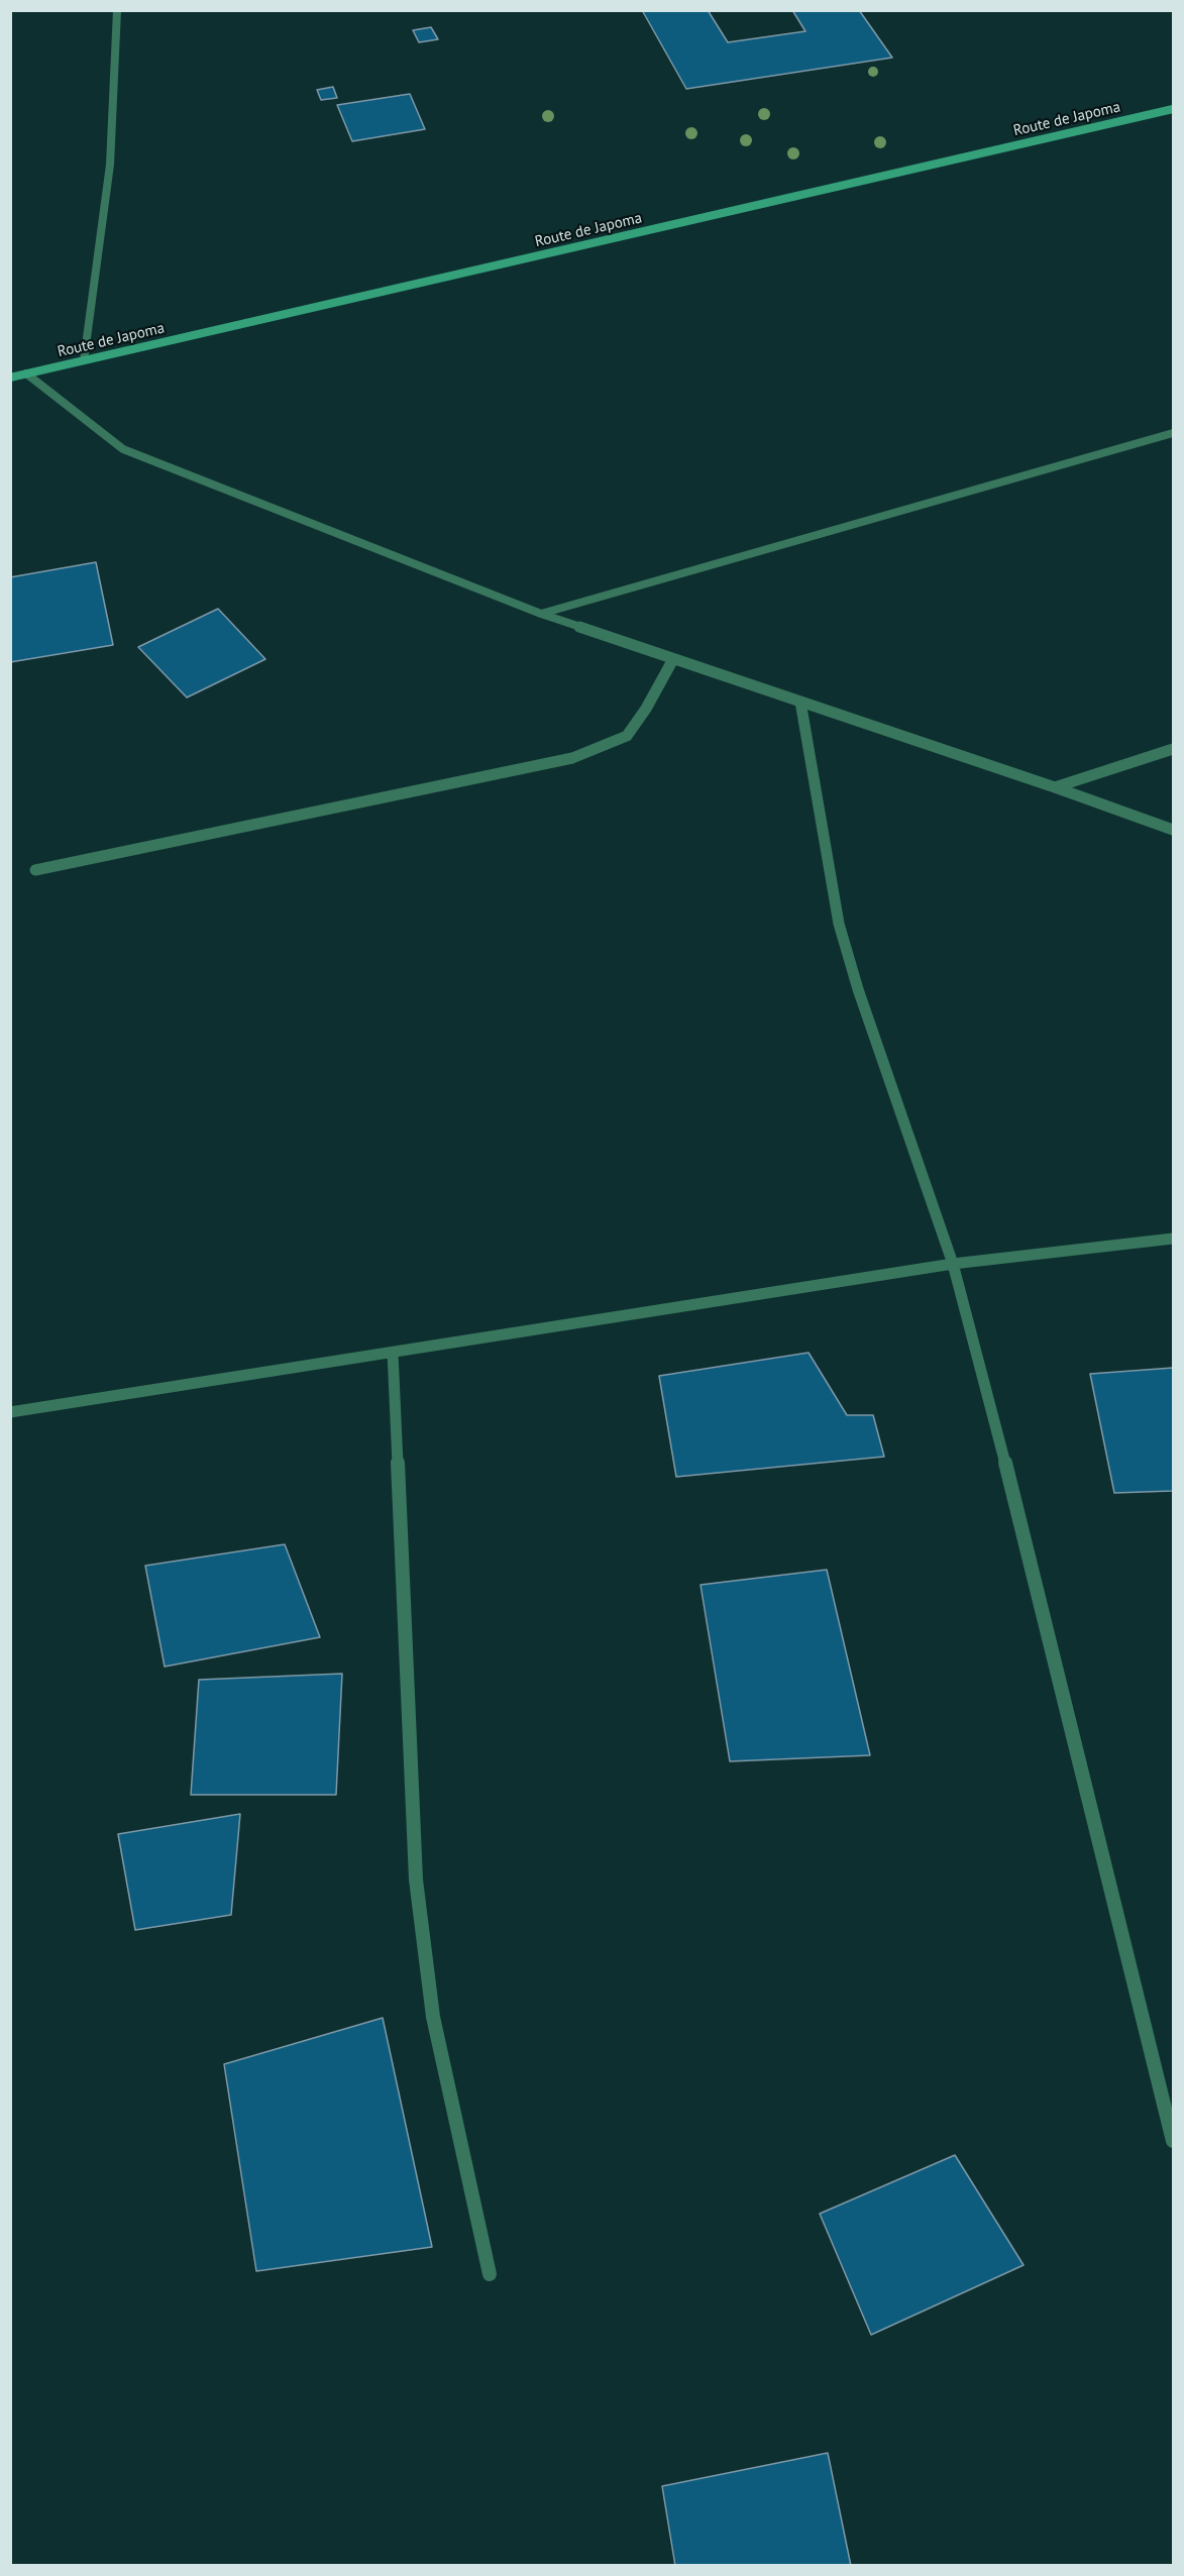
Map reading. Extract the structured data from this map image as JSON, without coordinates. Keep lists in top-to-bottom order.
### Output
{
  "streets": {
    "street": ["Route de Japoma"]
  }
}
